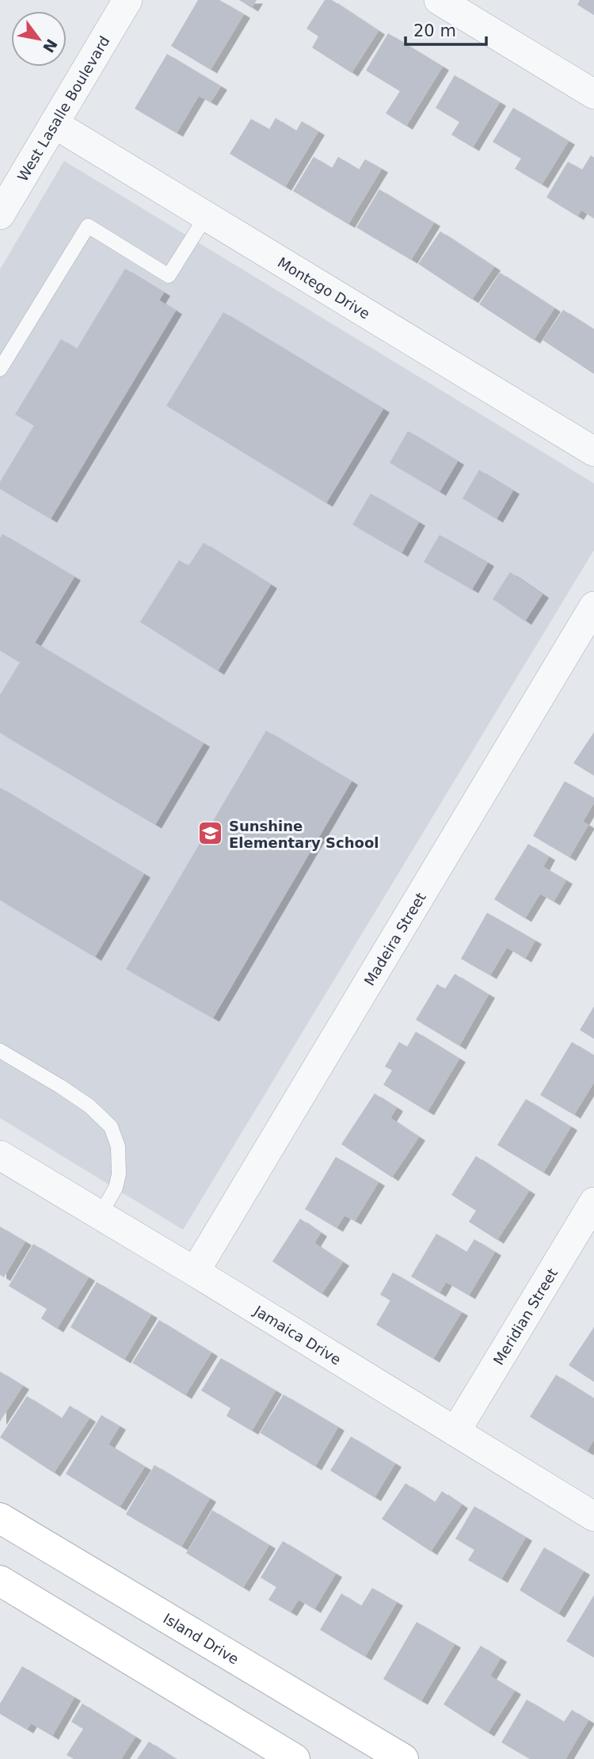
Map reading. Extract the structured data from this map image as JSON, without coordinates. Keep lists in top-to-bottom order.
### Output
{
  "streets": {
    "street": [
      "West Lasalle Boulevard",
      "Montego Drive",
      "Madeira Street",
      "Meridian Street",
      "Jamaica Drive",
      "Island Drive"
    ]
  },
  "crossings": [
    ["West Lasalle Boulevard", "Montego Drive"],
    ["Madeira Street", "Jamaica Drive"],
    ["Meridian Street", "Jamaica Drive"]
  ],
  "places": {
    "school or university": ["Sunshine Elementary School"]
  },
  "scale_bar": "20 m",
  "north": "bottom right"
}
